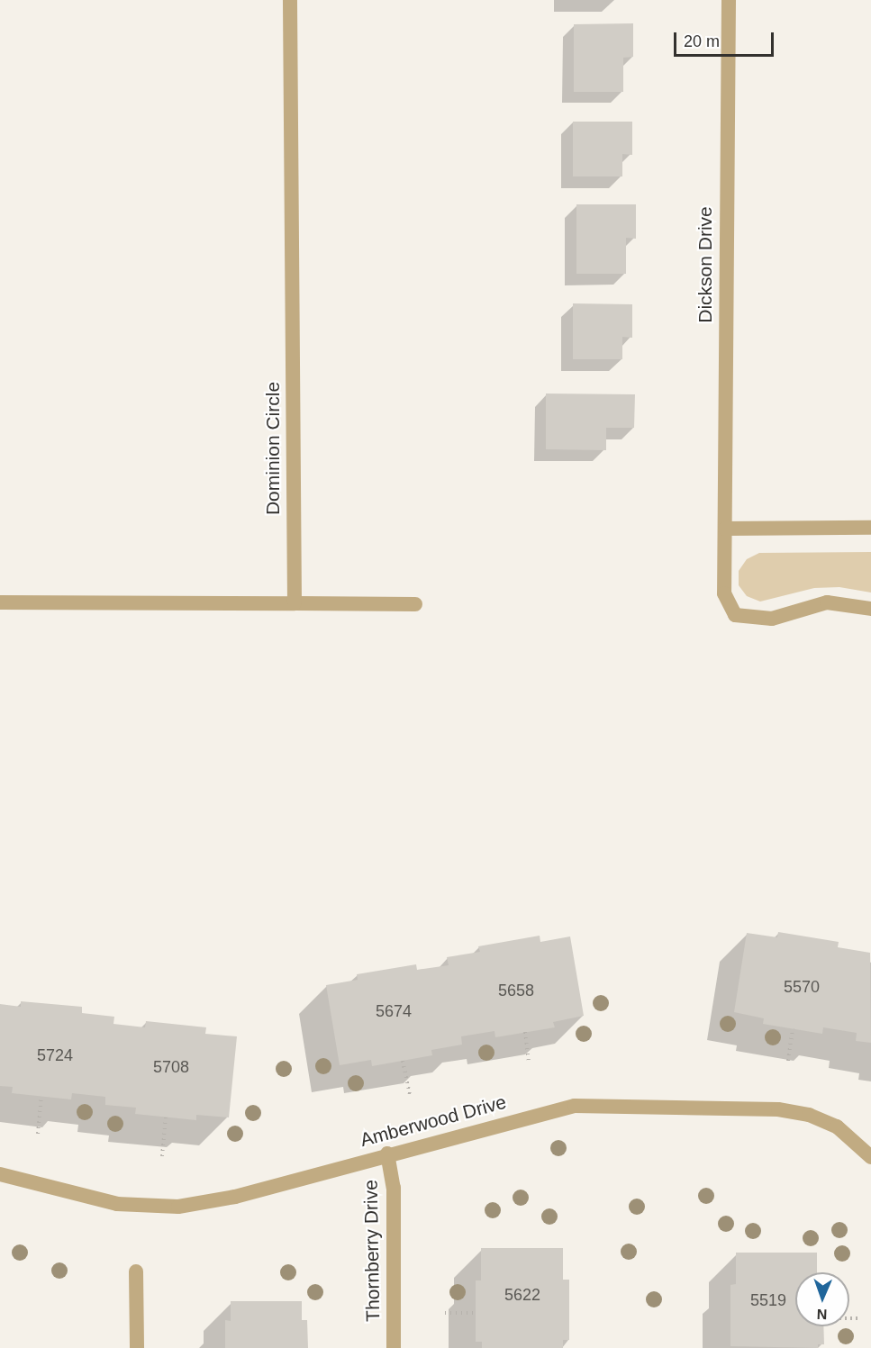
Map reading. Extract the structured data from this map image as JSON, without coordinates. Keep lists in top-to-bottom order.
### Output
{
  "streets": {
    "street": [
      "Dickson Drive",
      "Dominion Circle",
      "Amberwood Drive",
      "Thornberry Drive"
    ]
  },
  "crossings": [
    ["Amberwood Drive", "Thornberry Drive"]
  ],
  "house_numbers": [
    "5570",
    "5658",
    "5674",
    "5724",
    "5708",
    "5622",
    "5519"
  ],
  "scale_bar": "20 m",
  "north": "bottom"
}
